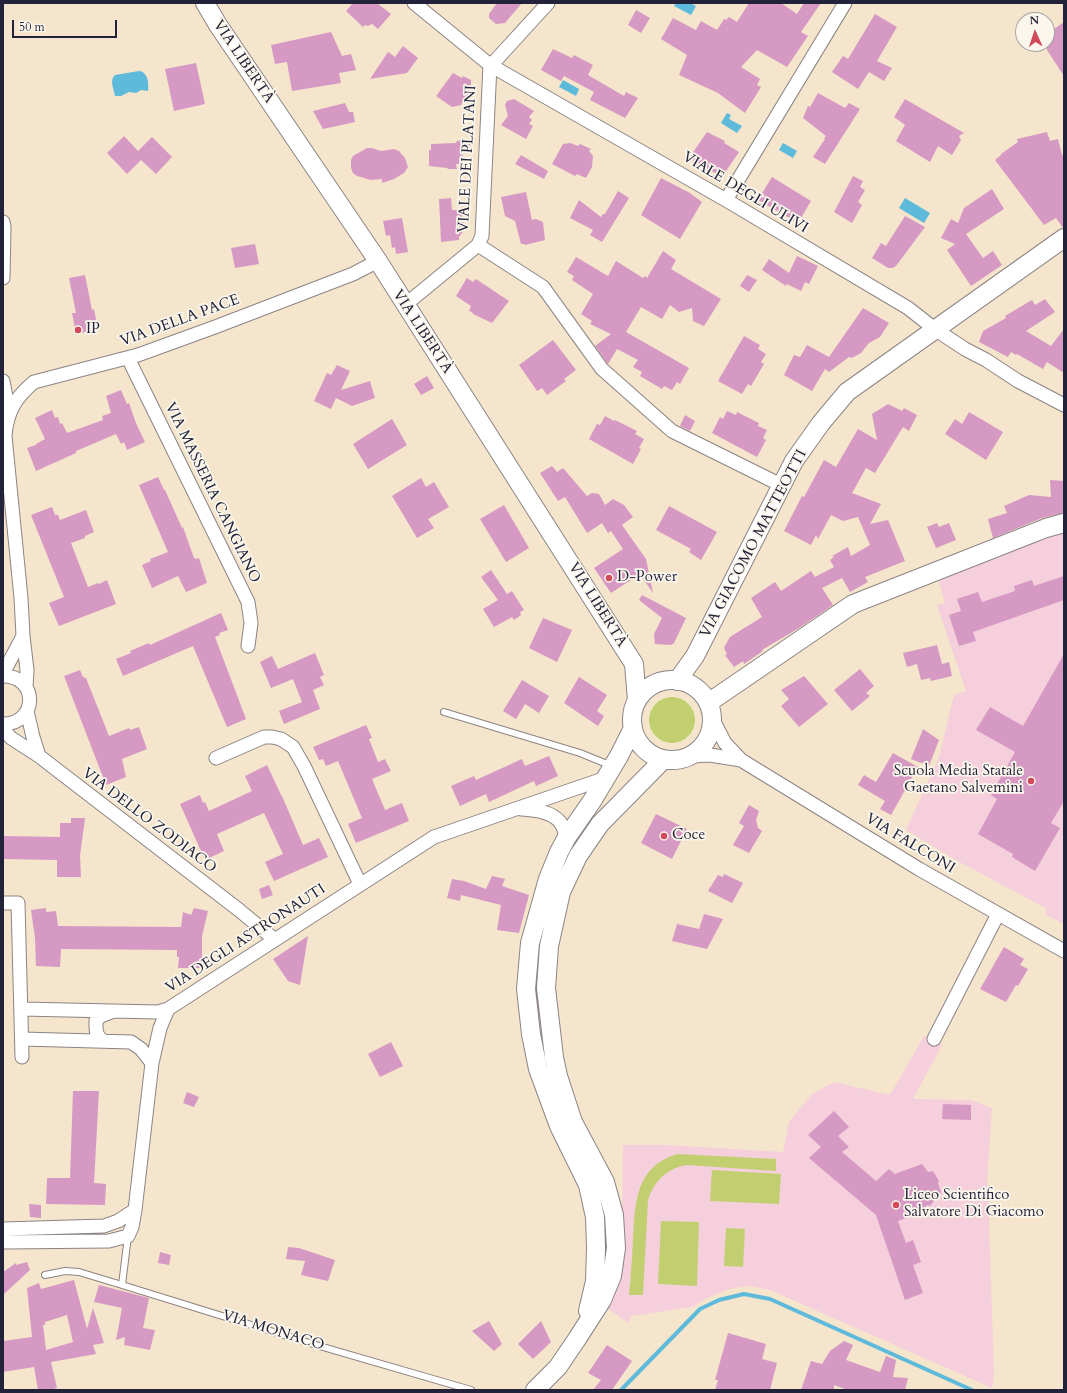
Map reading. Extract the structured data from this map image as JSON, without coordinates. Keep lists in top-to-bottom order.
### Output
{
  "streets": {
    "street": [
      "VIA LIBERTÀ",
      "VIALE DEI PLATANI",
      "VIALE DEGLI ULIVI",
      "VIA DELLA PACE",
      "VIA MASSERIA CANGIANO",
      "VIA GIACOMO MATTEOTTI",
      "VIA DELLO ZODIACO",
      "VIA FALCONI",
      "VIA DEGLI ASTRONAUTI"
    ],
    "lane": ["VIA MONACO"]
  },
  "crossings": [
    ["VIA LIBERTÀ", "VIALE DEI PLATANI"],
    ["VIA LIBERTÀ", "VIA DELLA PACE"],
    ["VIA LIBERTÀ", "VIA GIACOMO MATTEOTTI"],
    ["VIA LIBERTÀ", "VIA FALCONI"],
    ["VIALE DEI PLATANI", "VIALE DEGLI ULIVI"],
    ["VIALE DEGLI ULIVI", "VIA GIACOMO MATTEOTTI"],
    ["VIA DELLA PACE", "VIA MASSERIA CANGIANO"],
    ["VIA DELLA PACE", "VIA DELLO ZODIACO"],
    ["VIA GIACOMO MATTEOTTI", "VIA FALCONI"],
    ["VIA DELLO ZODIACO", "VIA DEGLI ASTRONAUTI"]
  ],
  "places": [
    "IP",
    "D-Power",
    "Scuola Media Statale Gaetano Salvemini",
    "Coce",
    "Liceo Scientifico Salvatore Di Giacomo"
  ],
  "scale_bar": "50 m",
  "north": "top"
}
